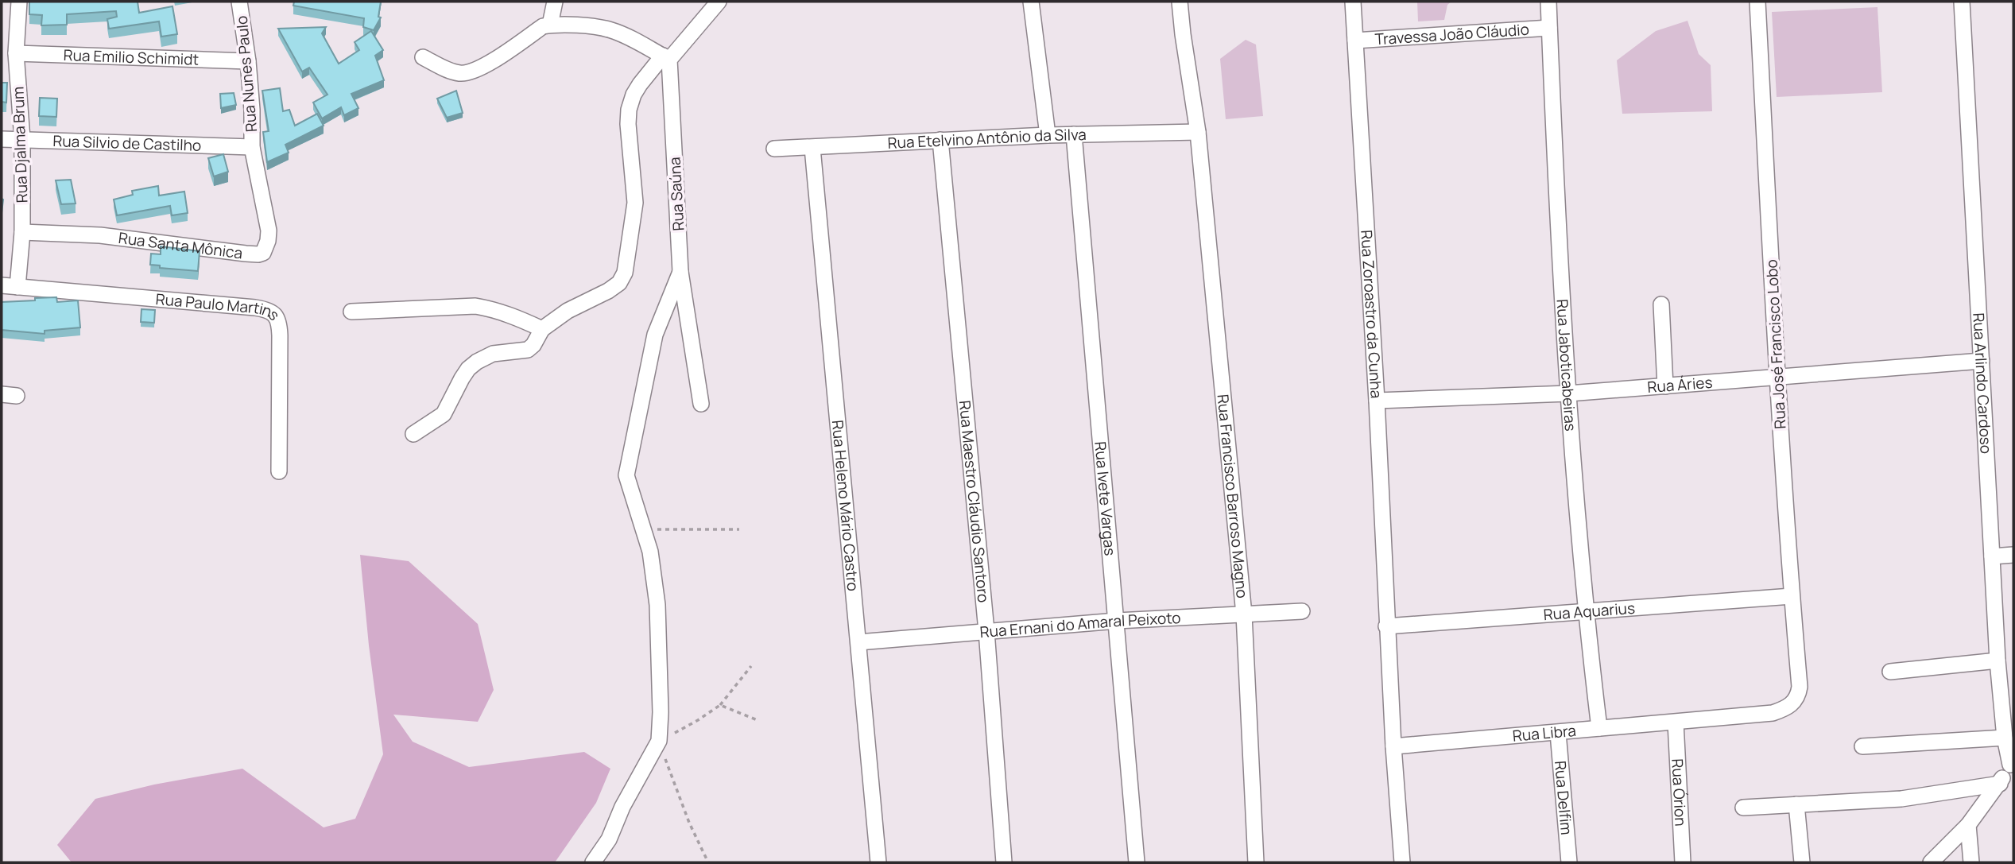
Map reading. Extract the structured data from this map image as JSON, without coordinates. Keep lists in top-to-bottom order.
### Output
{
  "streets": {
    "street": [
      "Travessa João Cláudio",
      "Rua Emilio Schimidt",
      "Rua Nunes Paulo",
      "Rua Etelvino Antônio da Silva",
      "Rua Silvio de Castilho",
      "Rua Djalma Brum",
      "Rua Saúna",
      "Rua Santa Mônica",
      "Rua Paulo Martins",
      "Rua Zoroastro da Cunha",
      "Rua José Francisco Lobo",
      "Rua Jaboticabeiras",
      "Rua Arlindo Cardoso",
      "Rua Áries",
      "Rua Francisco Barroso Magno",
      "Rua Ivete Vargas",
      "Rua Maestro Cláudio Santoro",
      "Rua Heleno Mário Castro",
      "Rua Aquarius",
      "Rua Ernani do Amaral Peixoto",
      "Rua Libra",
      "Rua Órion",
      "Rua Delfim"
    ]
  },
  "crossings": [
    ["Travessa João Cláudio", "Rua Zoroastro da Cunha"],
    ["Travessa João Cláudio", "Rua Jaboticabeiras"],
    ["Rua Emilio Schimidt", "Rua Nunes Paulo"],
    ["Rua Emilio Schimidt", "Rua Djalma Brum"],
    ["Rua Nunes Paulo", "Rua Silvio de Castilho"],
    ["Rua Nunes Paulo", "Rua Santa Mônica"],
    ["Rua Etelvino Antônio da Silva", "Rua Francisco Barroso Magno"],
    ["Rua Etelvino Antônio da Silva", "Rua Ivete Vargas"],
    ["Rua Etelvino Antônio da Silva", "Rua Maestro Cláudio Santoro"],
    ["Rua Etelvino Antônio da Silva", "Rua Heleno Mário Castro"],
    ["Rua Silvio de Castilho", "Rua Djalma Brum"],
    ["Rua Silvio de Castilho", "Rua Santa Mônica"],
    ["Rua Djalma Brum", "Rua Santa Mônica"],
    ["Rua Djalma Brum", "Rua Paulo Martins"],
    ["Rua Zoroastro da Cunha", "Rua Áries"],
    ["Rua Zoroastro da Cunha", "Rua Aquarius"],
    ["Rua José Francisco Lobo", "Rua Áries"],
    ["Rua José Francisco Lobo", "Rua Aquarius"],
    ["Rua José Francisco Lobo", "Rua Libra"],
    ["Rua Jaboticabeiras", "Rua Áries"],
    ["Rua Jaboticabeiras", "Rua Aquarius"],
    ["Rua Jaboticabeiras", "Rua Libra"],
    ["Rua Arlindo Cardoso", "Rua Áries"],
    ["Rua Francisco Barroso Magno", "Rua Ernani do Amaral Peixoto"],
    ["Rua Ivete Vargas", "Rua Ernani do Amaral Peixoto"],
    ["Rua Maestro Cláudio Santoro", "Rua Ernani do Amaral Peixoto"],
    ["Rua Heleno Mário Castro", "Rua Ernani do Amaral Peixoto"],
    ["Rua Libra", "Rua Órion"],
    ["Rua Libra", "Rua Delfim"]
  ]
}
